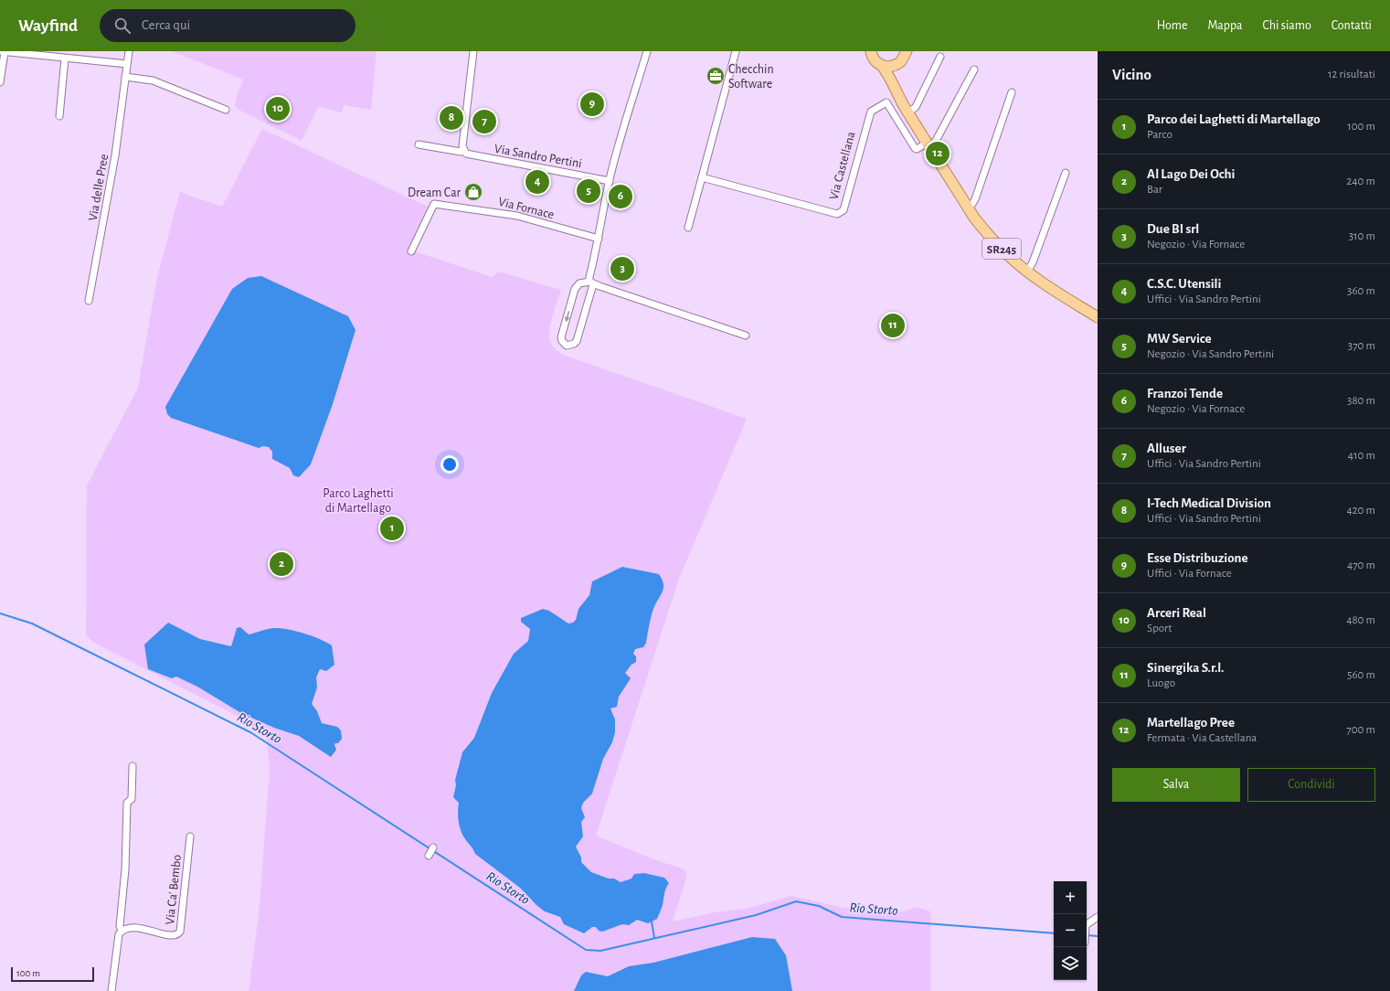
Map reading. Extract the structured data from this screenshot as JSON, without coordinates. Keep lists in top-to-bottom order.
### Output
{
  "streets": {
    "main road": ["SR245"],
    "street": [
      "Via Sandro Pertini",
      "Via Castellana",
      "Via delle Pree",
      "Via Fornace",
      "Via Ca' Bembo"
    ]
  },
  "crossings": [
    ["Via Castellana", "SR245"]
  ],
  "water": ["Rio Storto"],
  "parks": ["Parco Laghetti di Martellago"],
  "places": {
    "office": ["Checchin Software"],
    "shop": ["Dream Car"]
  },
  "scale_bar": "100 m",
  "page": {
    "header": "Wayfind",
    "search": "Cerca qui",
    "nav": [
      "Home",
      "Mappa",
      "Chi siamo",
      "Contatti"
    ],
    "heading": ["Vicino", "12 risultati"],
    "pins": [
      "9",
      "10",
      "8",
      "7",
      "12",
      "4",
      "5",
      "6",
      "3",
      "11",
      "1",
      "2"
    ],
    "list": [
      {
        "mark": "1",
        "name": "Parco dei Laghetti di Martellago",
        "note": "Parco",
        "value": "100 m"
      },
      {
        "mark": "2",
        "name": "Al Lago Dei Ochi",
        "note": "Bar",
        "value": "240 m"
      },
      {
        "mark": "3",
        "name": "Due BI srl",
        "note": "Negozio · Via Fornace",
        "value": "310 m"
      },
      {
        "mark": "4",
        "name": "C.S.C. Utensili",
        "note": "Uffici · Via Sandro Pertini",
        "value": "360 m"
      },
      {
        "mark": "5",
        "name": "MW Service",
        "note": "Negozio · Via Sandro Pertini",
        "value": "370 m"
      },
      {
        "mark": "6",
        "name": "Franzoi Tende",
        "note": "Negozio · Via Fornace",
        "value": "380 m"
      },
      {
        "mark": "7",
        "name": "Alluser",
        "note": "Uffici · Via Sandro Pertini",
        "value": "410 m"
      },
      {
        "mark": "8",
        "name": "I-Tech Medical Division",
        "note": "Uffici · Via Sandro Pertini",
        "value": "420 m"
      },
      {
        "mark": "9",
        "name": "Esse Distribuzione",
        "note": "Uffici · Via Fornace",
        "value": "470 m"
      },
      {
        "mark": "10",
        "name": "Arceri Real",
        "note": "Sport",
        "value": "480 m"
      },
      {
        "mark": "11",
        "name": "Sinergika S.r.l.",
        "note": "Luogo",
        "value": "560 m"
      },
      {
        "mark": "12",
        "name": "Martellago Pree",
        "note": "Fermata · Via Castellana",
        "value": "700 m"
      }
    ],
    "buttons": ["Salva", "Condividi"],
    "map_buttons": ["+", "−"],
    "scale": "100 m"
  }
}
